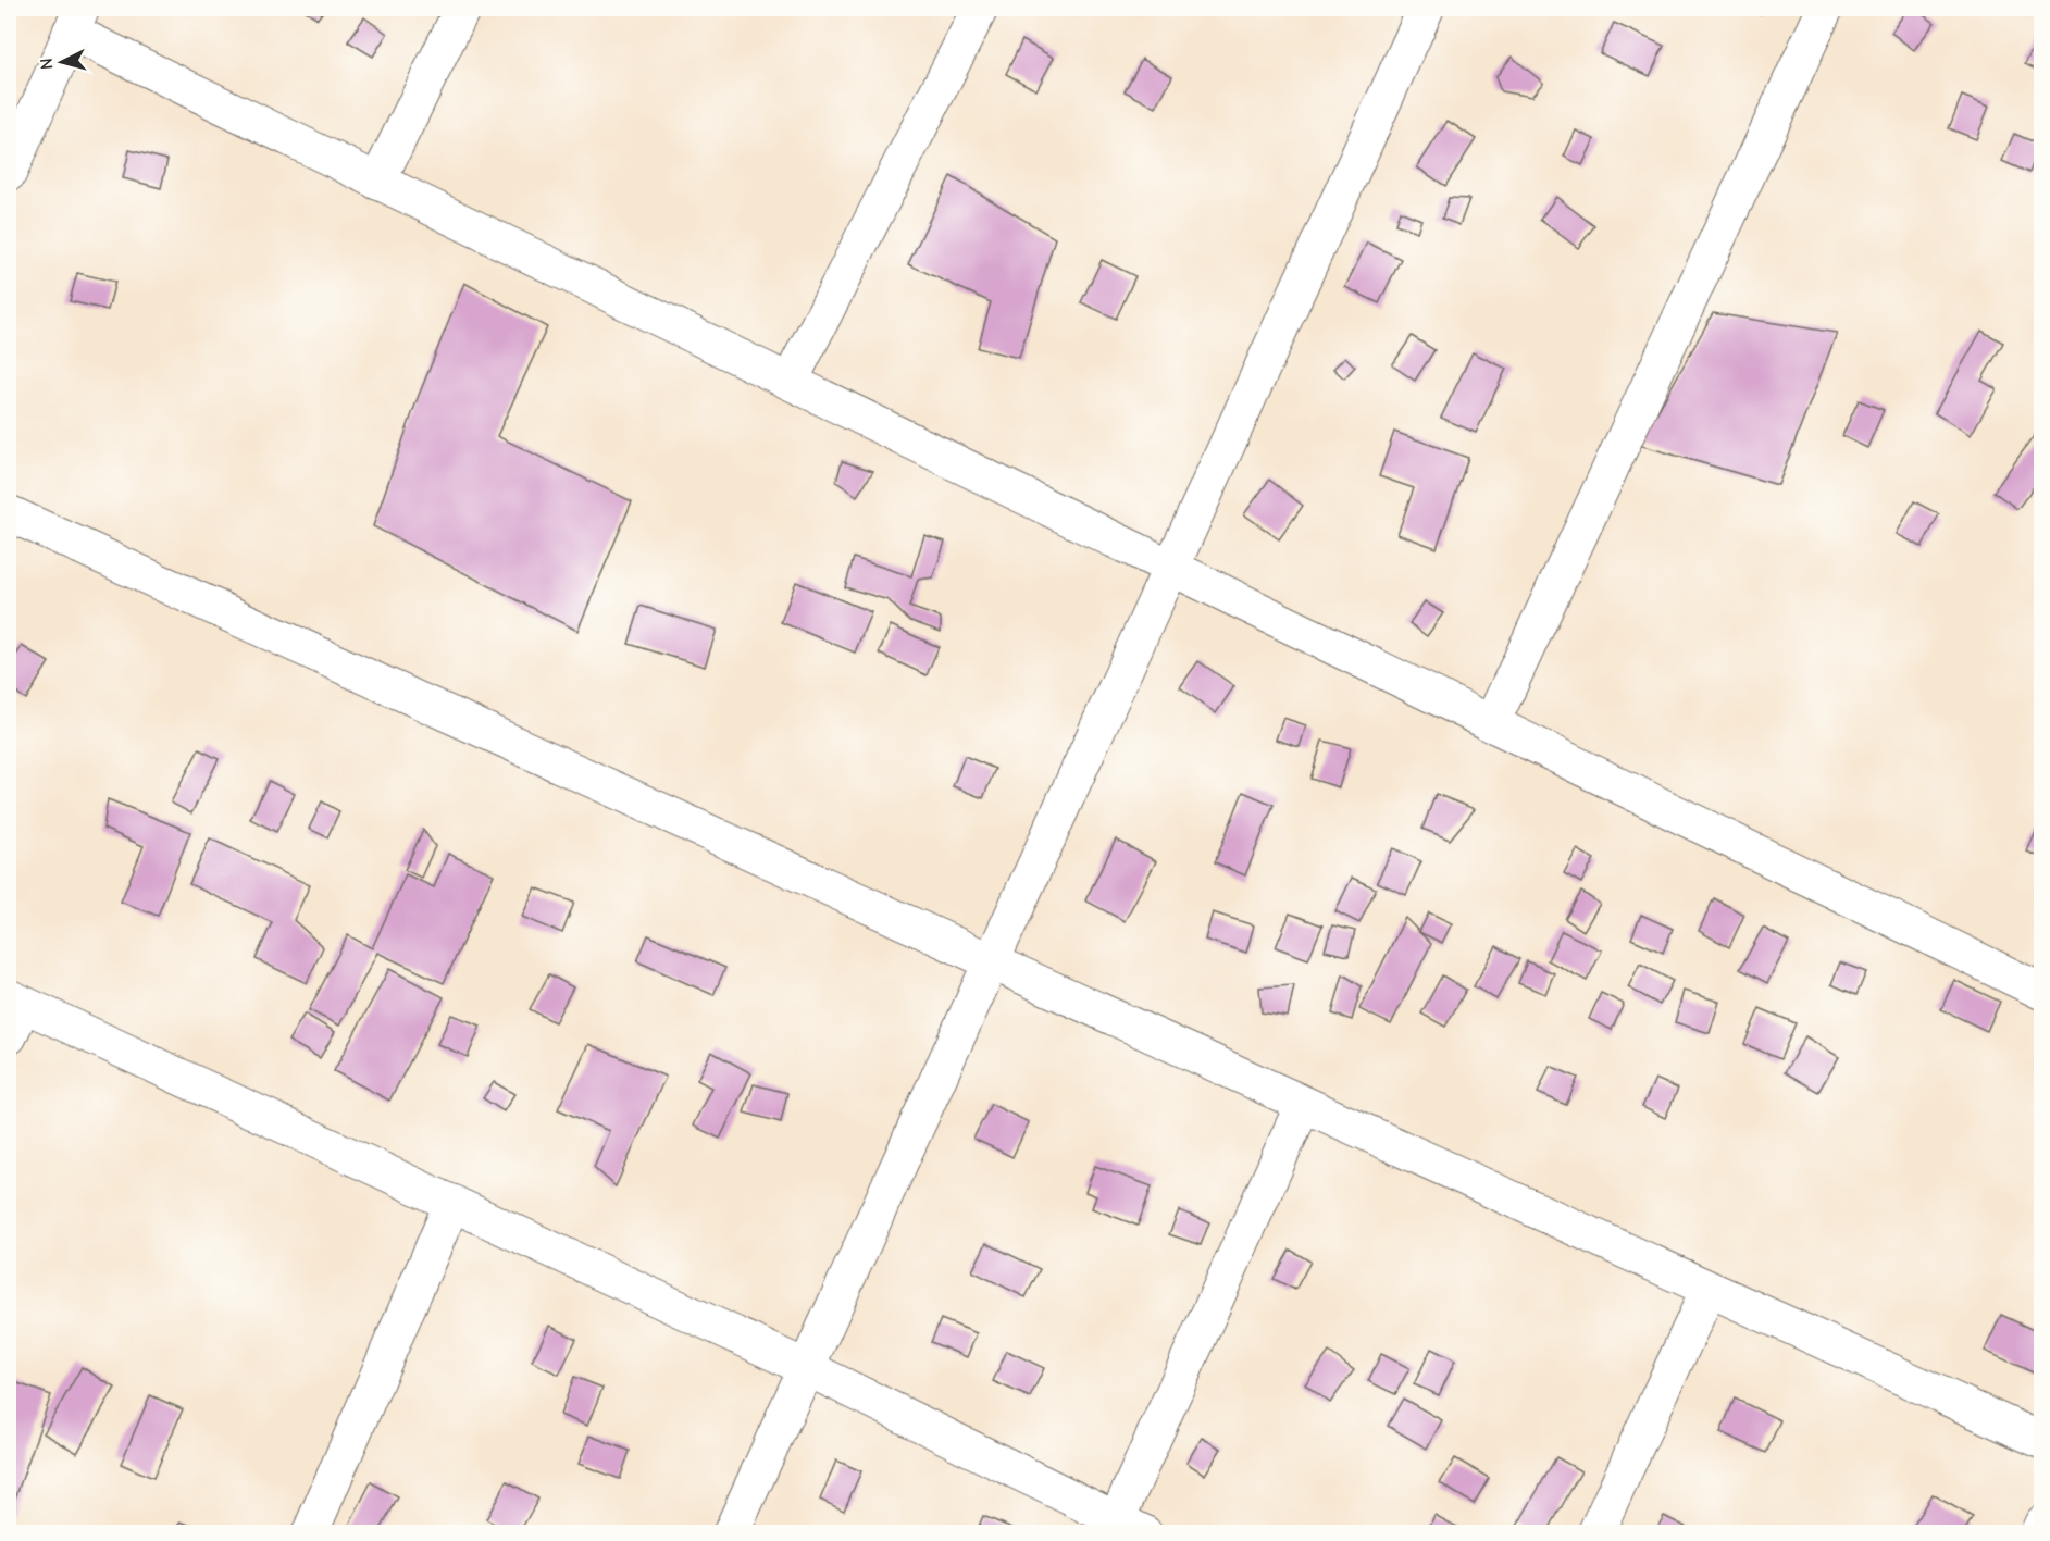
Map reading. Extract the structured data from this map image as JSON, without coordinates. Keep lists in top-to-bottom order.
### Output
{
  "north": "left"
}
